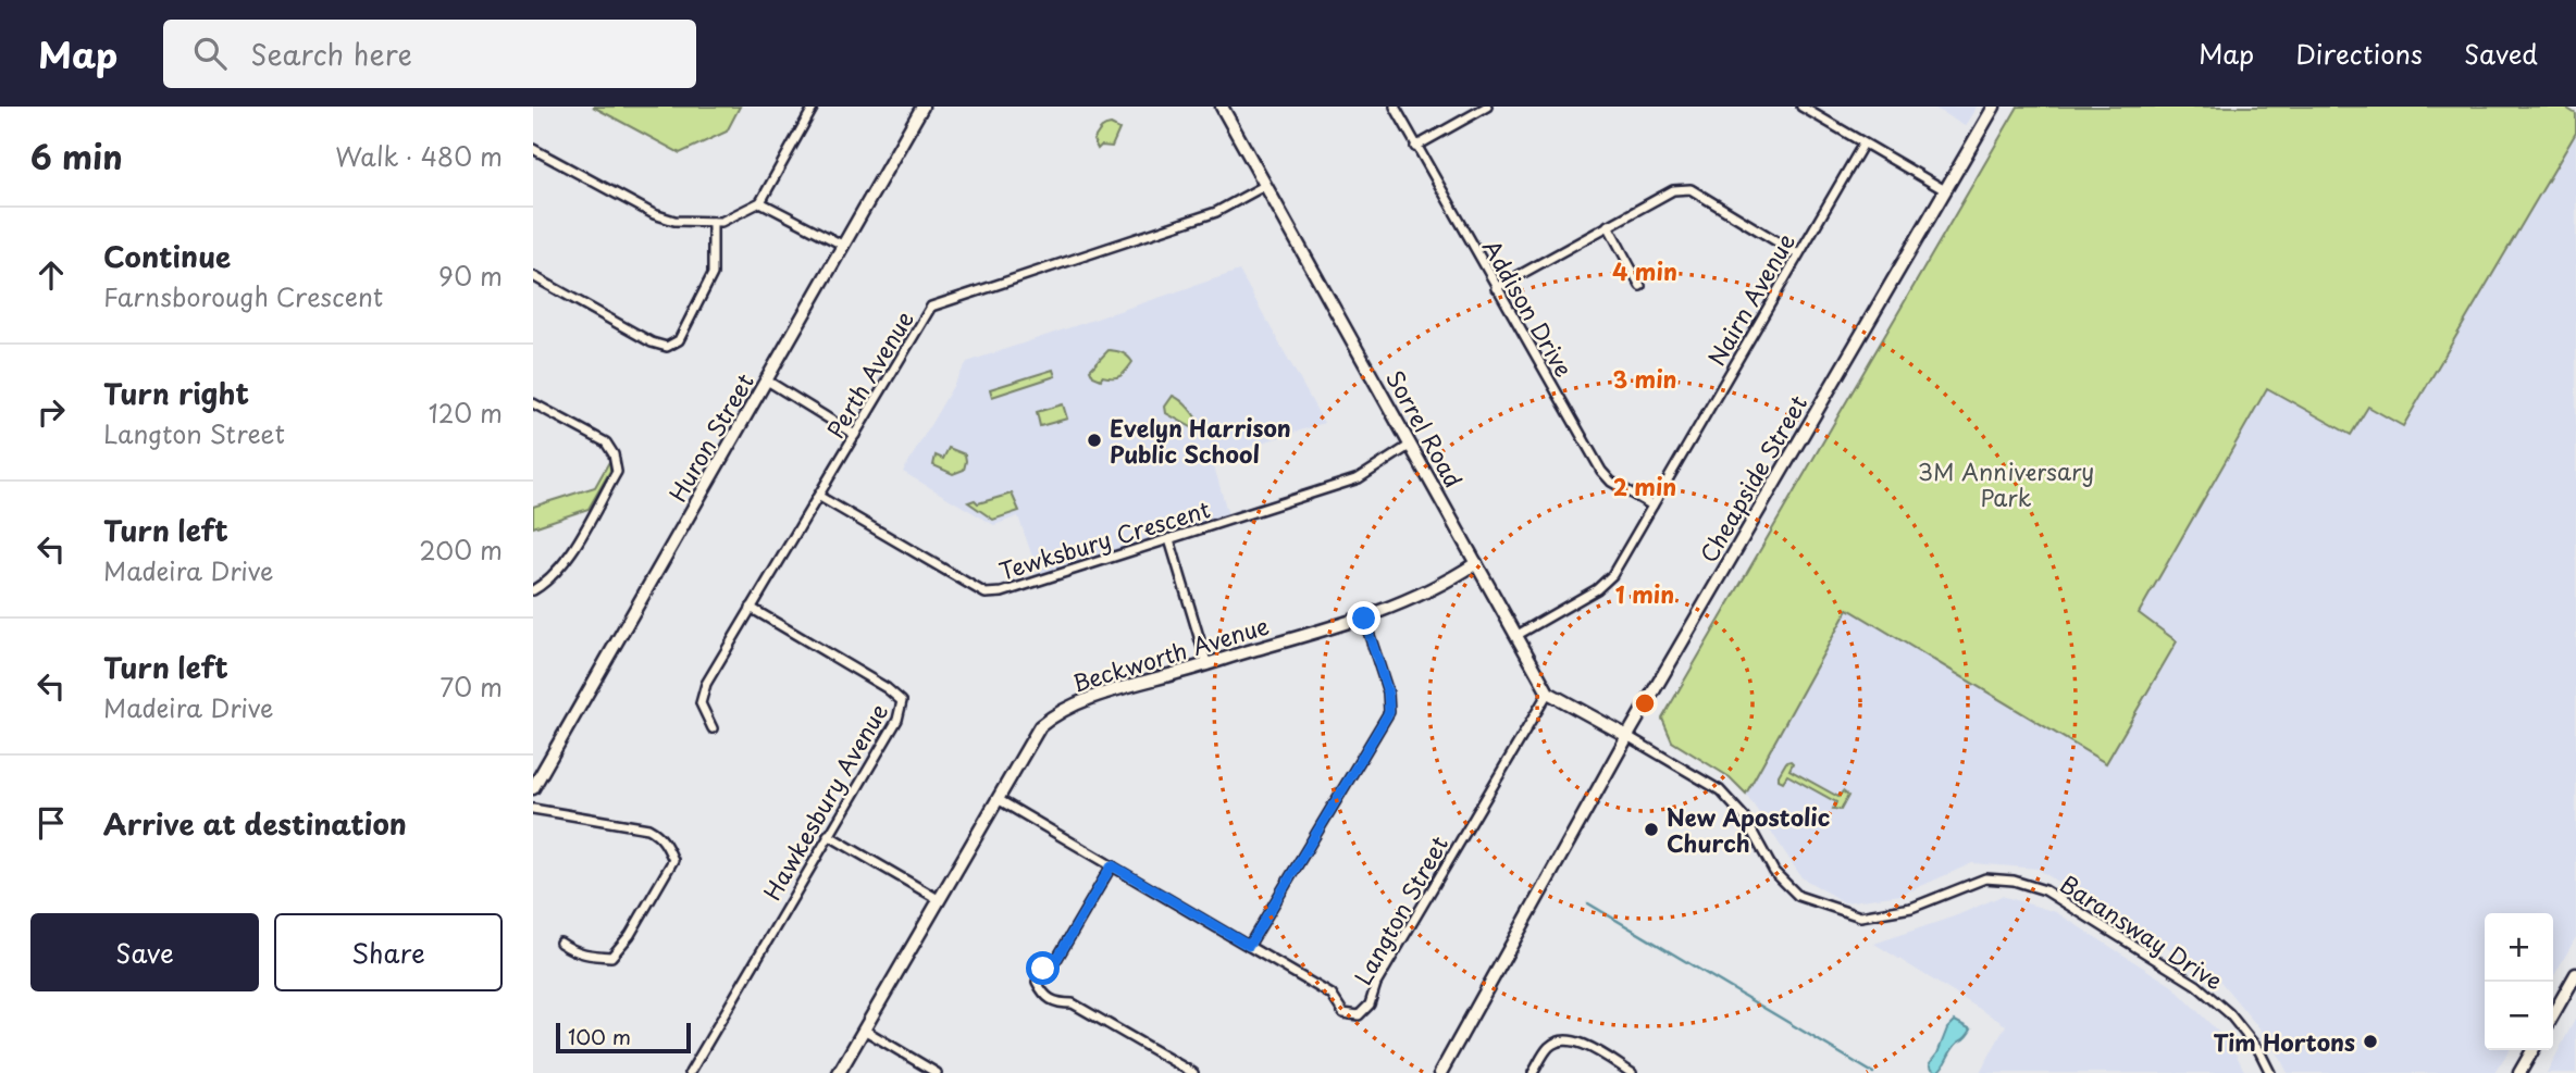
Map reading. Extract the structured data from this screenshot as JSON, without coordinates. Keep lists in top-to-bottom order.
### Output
{
  "streets": {
    "street": [
      "Nairn Avenue",
      "Addison Drive",
      "Perth Avenue",
      "Sorrel Road",
      "Huron Street",
      "Cheapside Street",
      "Tewksbury Crescent",
      "Beckworth Avenue",
      "Hawkesbury Avenue",
      "Langton Street",
      "Baransway Drive"
    ]
  },
  "crossings": [
    ["Nairn Avenue", "Addison Drive"],
    ["Nairn Avenue", "Sorrel Road"],
    ["Perth Avenue", "Sorrel Road"],
    ["Perth Avenue", "Tewksbury Crescent"],
    ["Perth Avenue", "Hawkesbury Avenue"],
    ["Sorrel Road", "Tewksbury Crescent"],
    ["Sorrel Road", "Beckworth Avenue"],
    ["Sorrel Road", "Langton Street"],
    ["Cheapside Street", "Baransway Drive"],
    ["Beckworth Avenue", "Langton Street"]
  ],
  "parks": ["3M Anniversary Park"],
  "places": ["Evelyn Harrison Public School", "New Apostolic Church", "Tim Hortons"],
  "scale_bar": "100 m",
  "page": {
    "header": "Map",
    "search": "Search here",
    "nav": ["Map", "Directions", "Saved"],
    "heading": ["6 min", "Walk · 480 m"],
    "list": [
      ["Continue", "Farnsborough Crescent", "90 m"],
      ["Turn right", "Langton Street", "120 m"],
      ["Turn left", "Madeira Drive", "200 m"],
      ["Turn left", "Madeira Drive", "70 m"],
      "Arrive at destination"
    ],
    "buttons": ["Save", "Share"],
    "map_buttons": ["+", "−"],
    "scale": "100 m"
  },
  "rings": [
    "4 min",
    "3 min",
    "2 min",
    "1 min"
  ]
}
